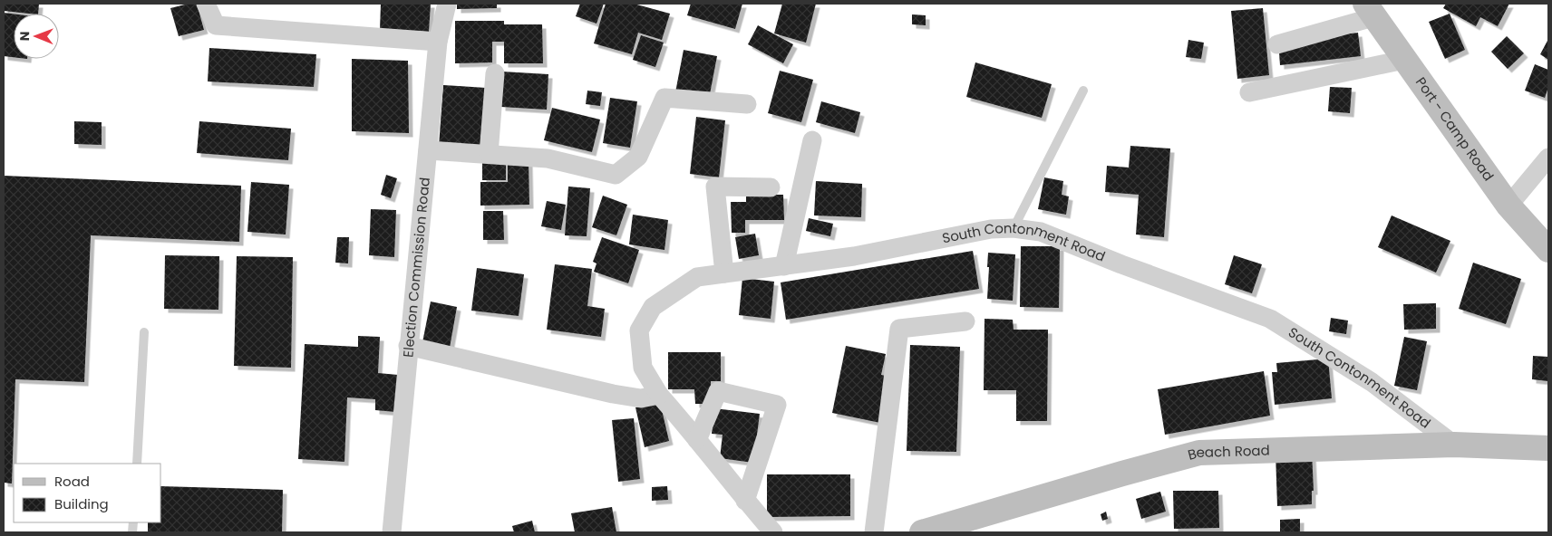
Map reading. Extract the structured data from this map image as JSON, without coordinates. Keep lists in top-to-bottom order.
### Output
{
  "streets": {
    "main road": ["Port - Camp Road", "Beach Road"],
    "street": ["South Contonment Road", "Election Commission Road"]
  },
  "crossings": [
    ["South Contonment Road", "Beach Road"]
  ],
  "legend": ["Road", "Building"],
  "north": "left"
}
